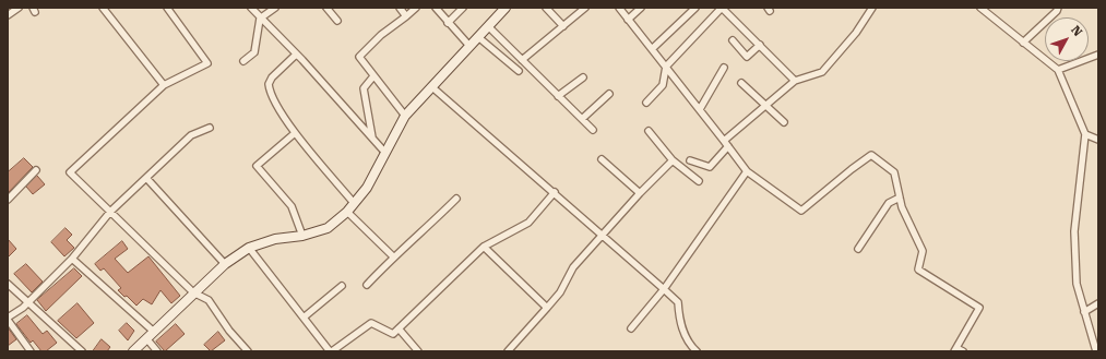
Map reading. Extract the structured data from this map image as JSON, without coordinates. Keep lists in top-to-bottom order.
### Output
{
  "north": "top right"
}
